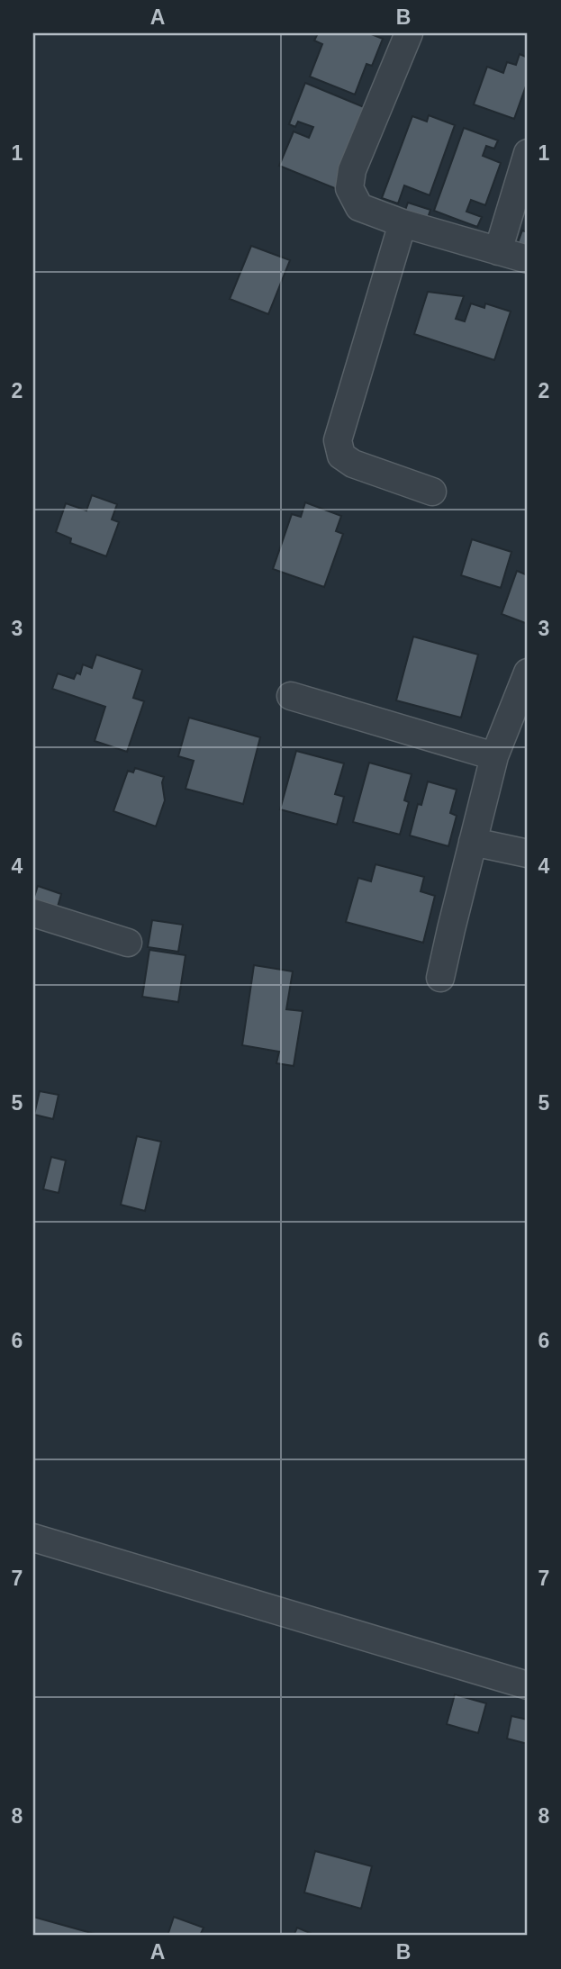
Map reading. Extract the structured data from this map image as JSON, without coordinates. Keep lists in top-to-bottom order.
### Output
{
  "grid": {
    "columns": ["A", "B"],
    "rows": [
      "1",
      "2",
      "3",
      "4",
      "5",
      "6",
      "7",
      "8"
    ]
  }
}
